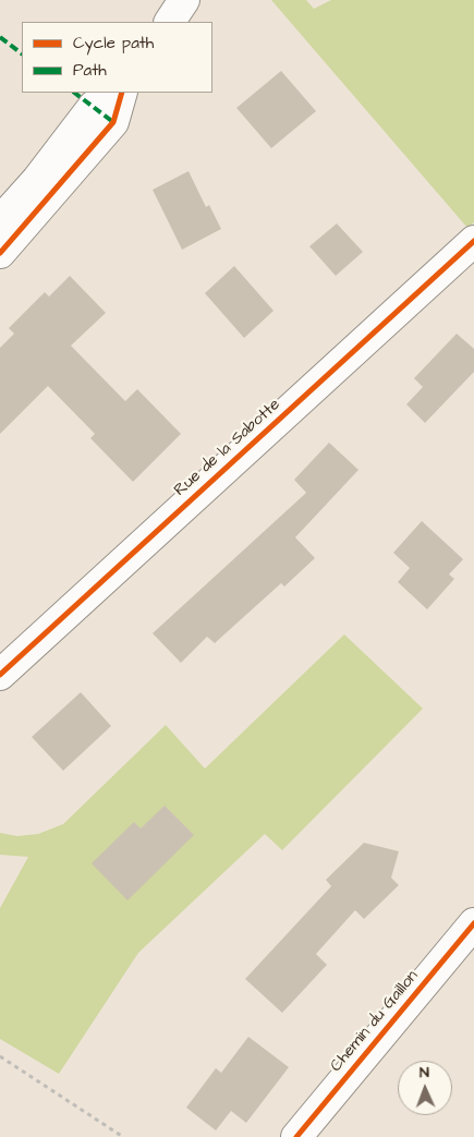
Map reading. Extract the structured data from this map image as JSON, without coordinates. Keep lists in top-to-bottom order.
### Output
{
  "streets": {
    "street": ["Rue de la Sabotte", "Chemin du Gaillon"]
  },
  "legend": ["Cycle path", "Path"],
  "north": "top"
}
